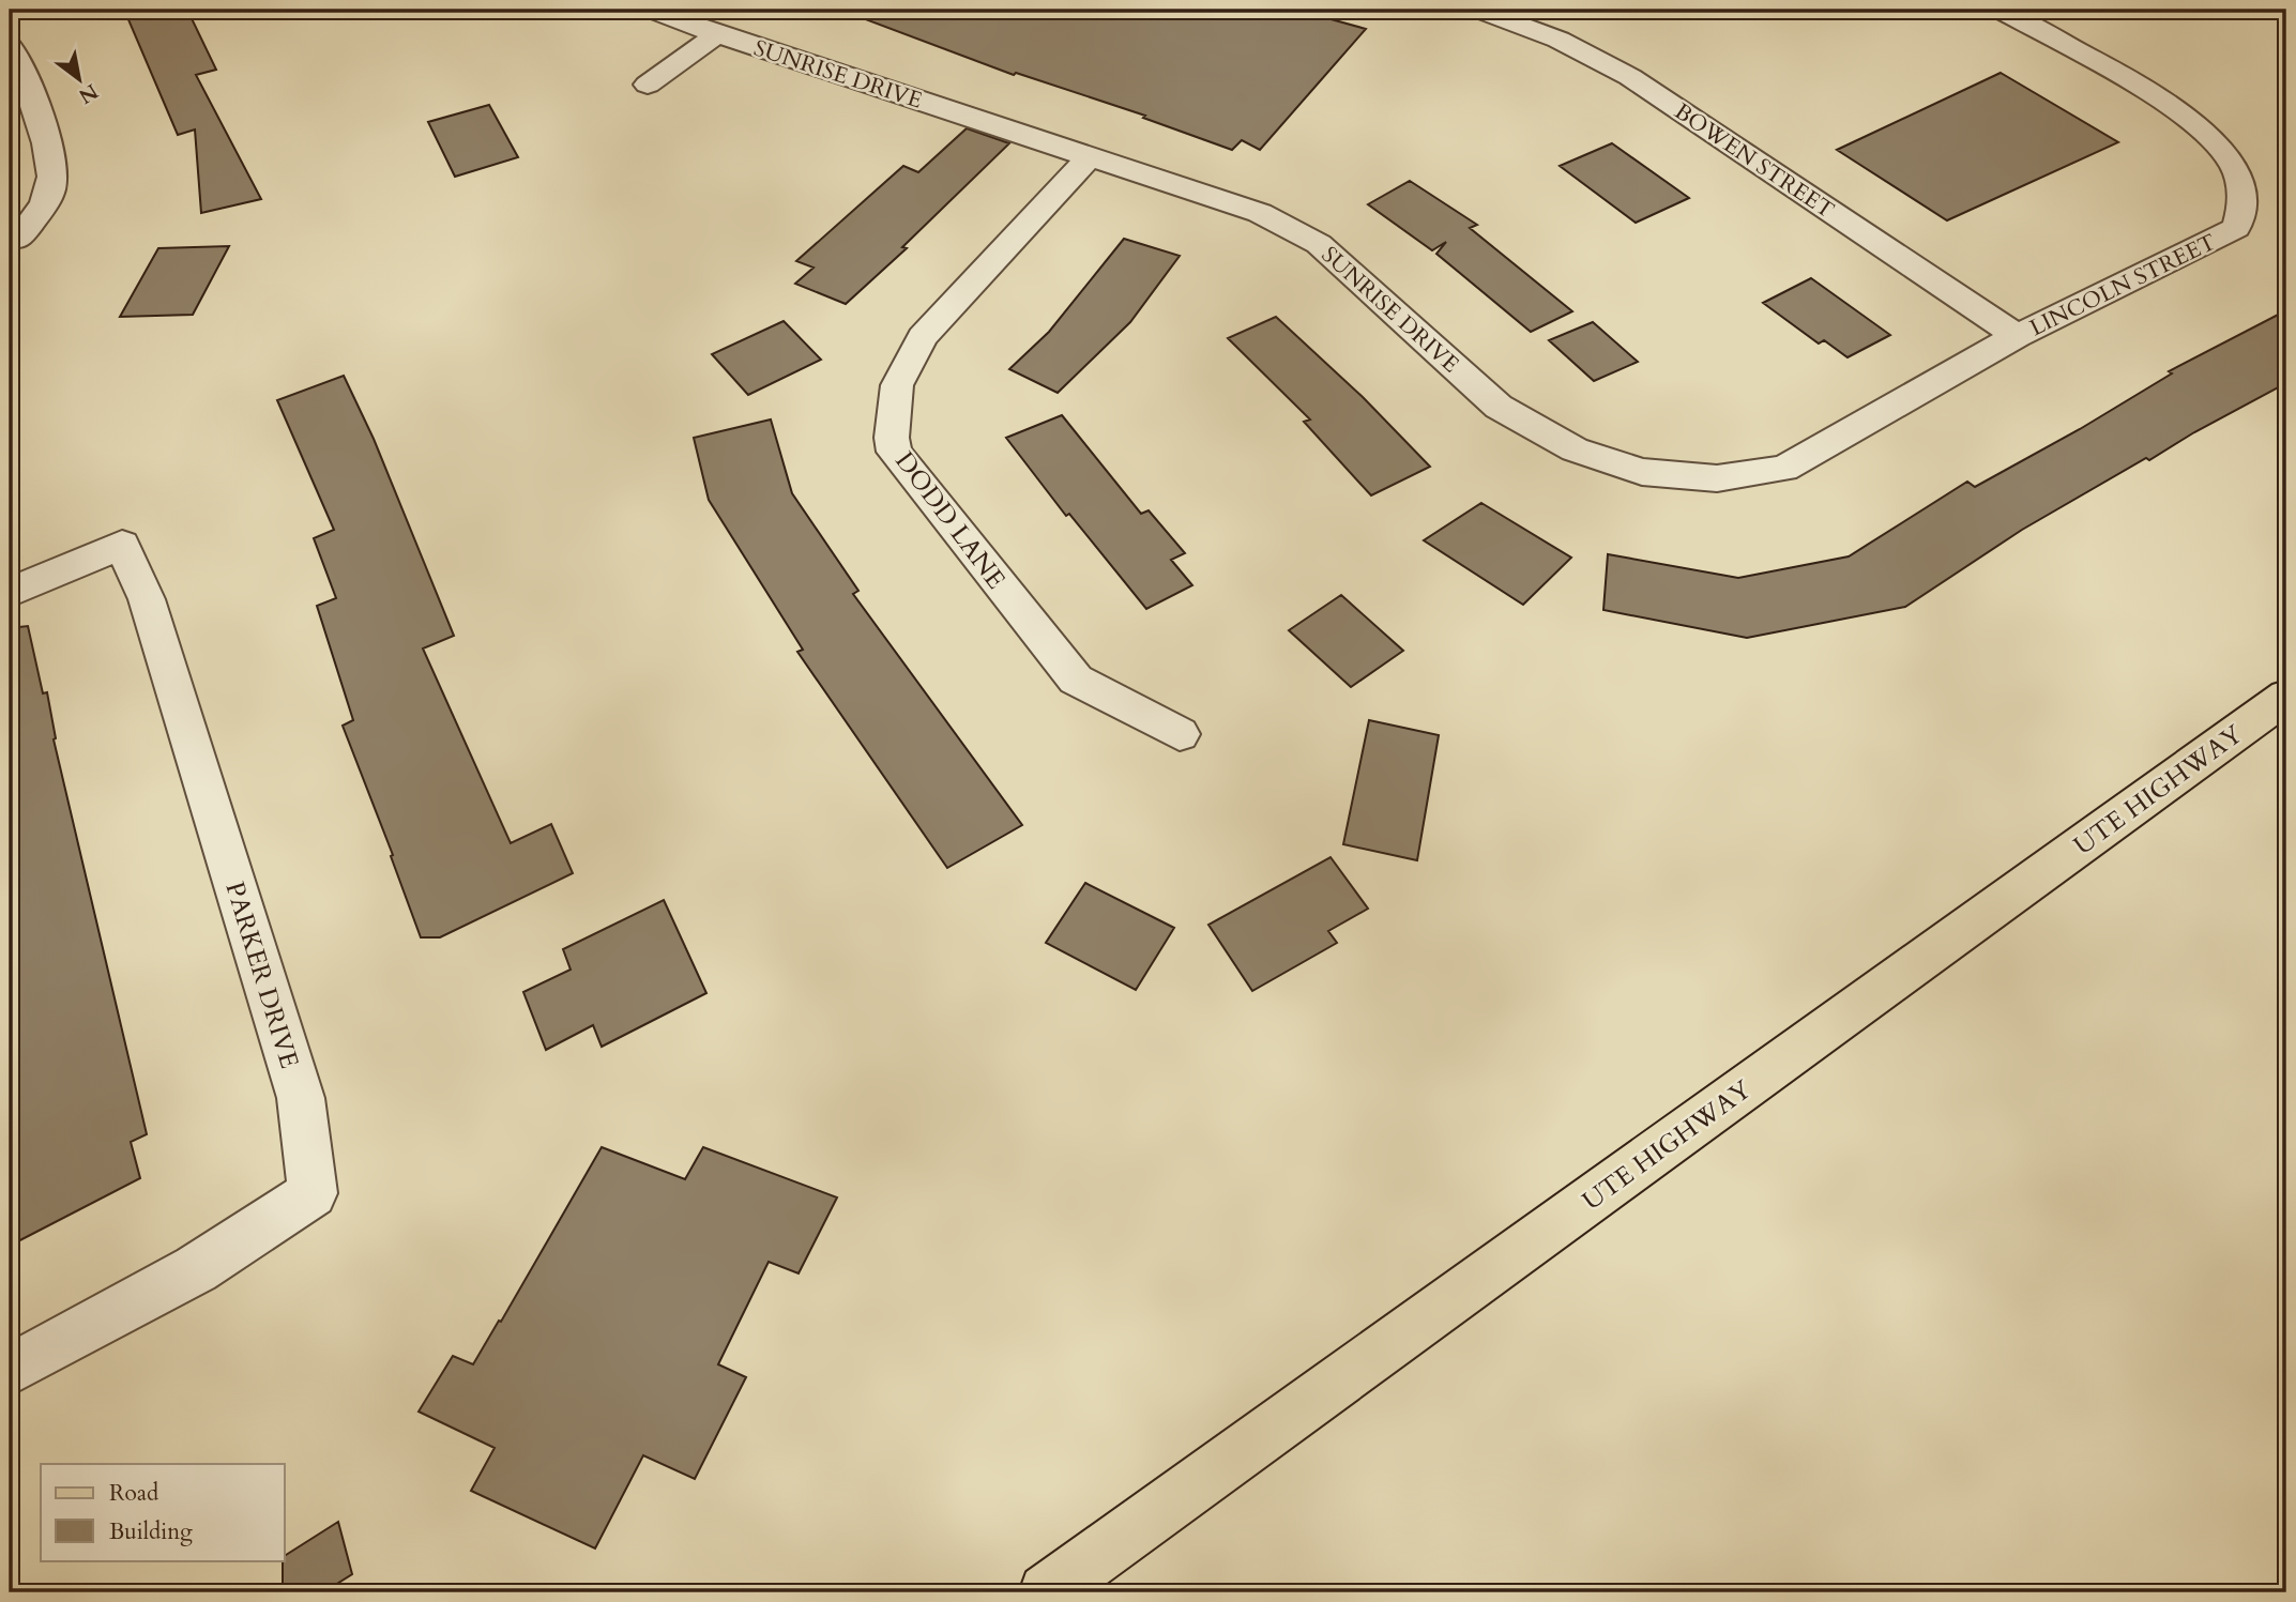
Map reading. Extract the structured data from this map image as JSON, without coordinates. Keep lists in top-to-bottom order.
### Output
{
  "streets": {
    "main road": ["UTE HIGHWAY"],
    "street": [
      "SUNRISE DRIVE",
      "BOWEN STREET",
      "LINCOLN STREET",
      "DODD LANE",
      "PARKER DRIVE"
    ]
  },
  "crossings": [
    ["SUNRISE DRIVE", "BOWEN STREET"],
    ["SUNRISE DRIVE", "LINCOLN STREET"],
    ["SUNRISE DRIVE", "DODD LANE"],
    ["BOWEN STREET", "LINCOLN STREET"]
  ],
  "legend": ["Road", "Building"],
  "north": "bottom right"
}
